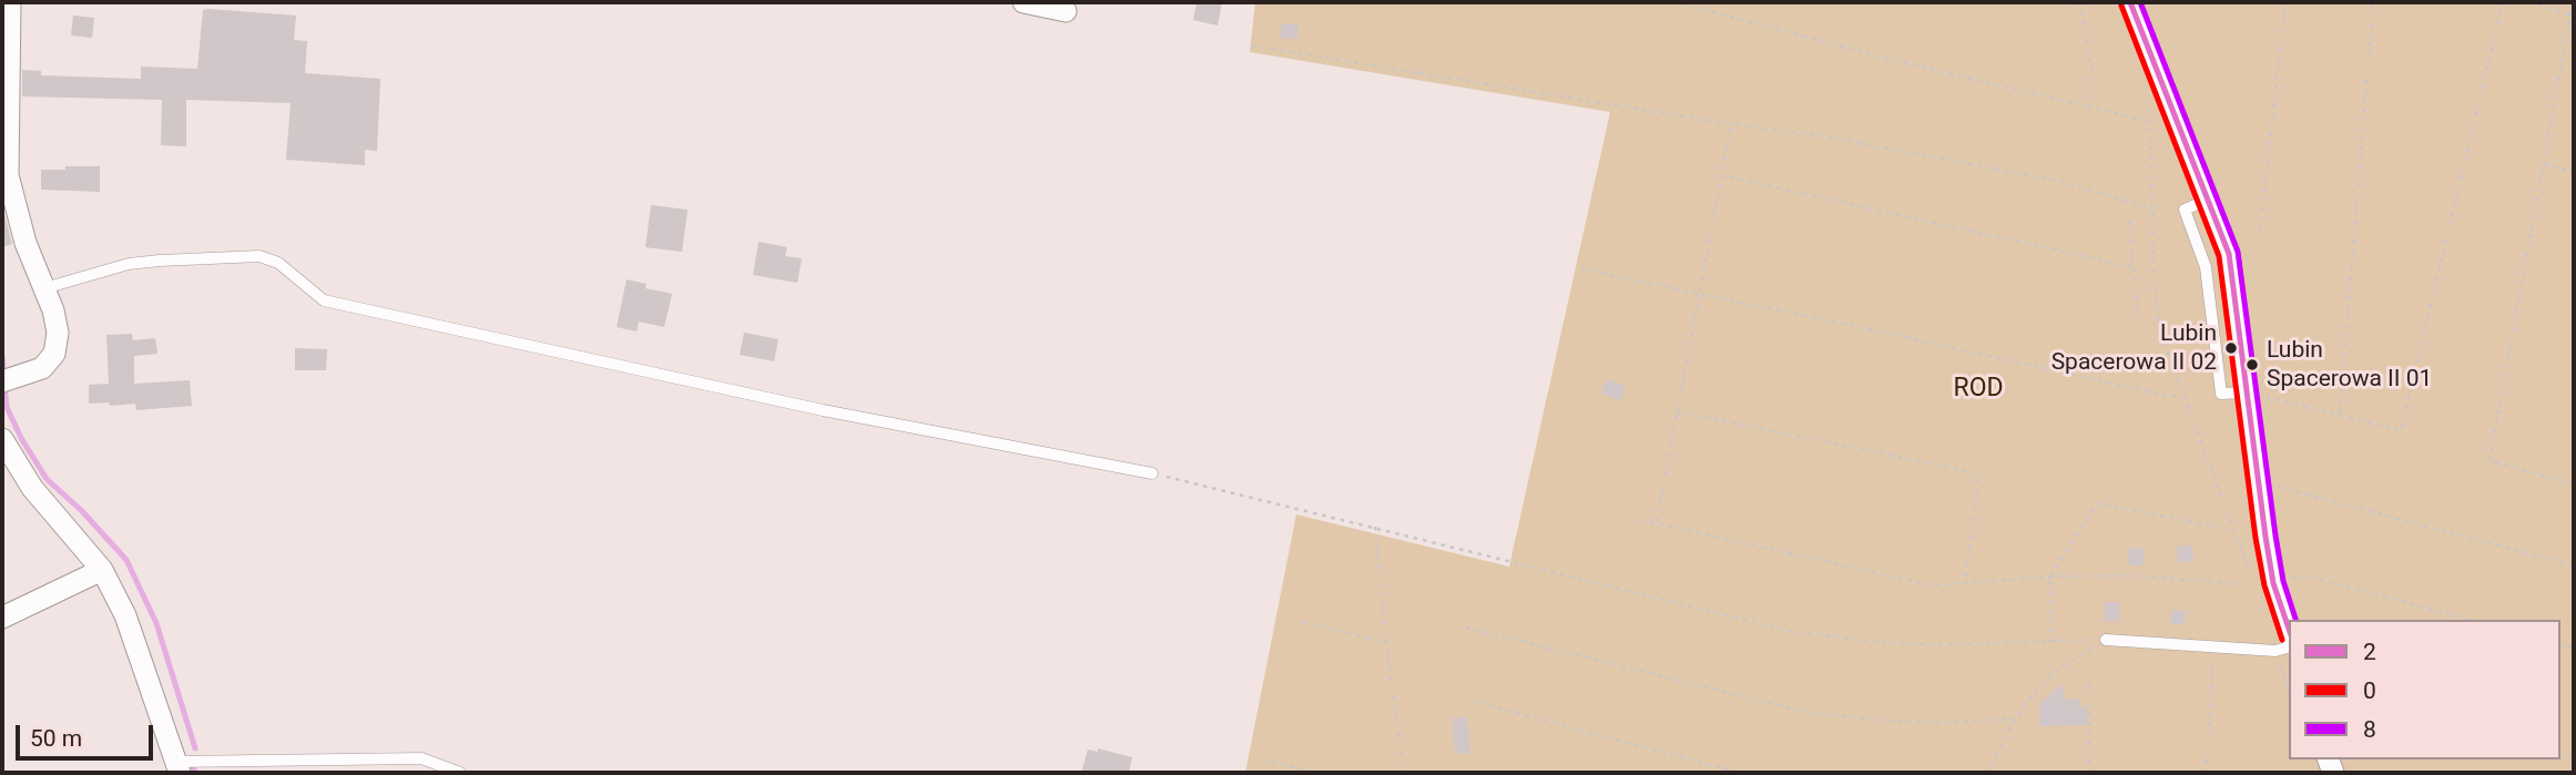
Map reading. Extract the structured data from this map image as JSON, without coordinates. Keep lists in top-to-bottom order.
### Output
{
  "parks": ["ROD"],
  "places": ["Lubin Spacerowa II 02", "Lubin Spacerowa II 01"],
  "lines": ["transit line 2", "transit line 8", "transit line 0"],
  "legend": ["2", "0", "8"],
  "scale_bar": "50 m"
}
